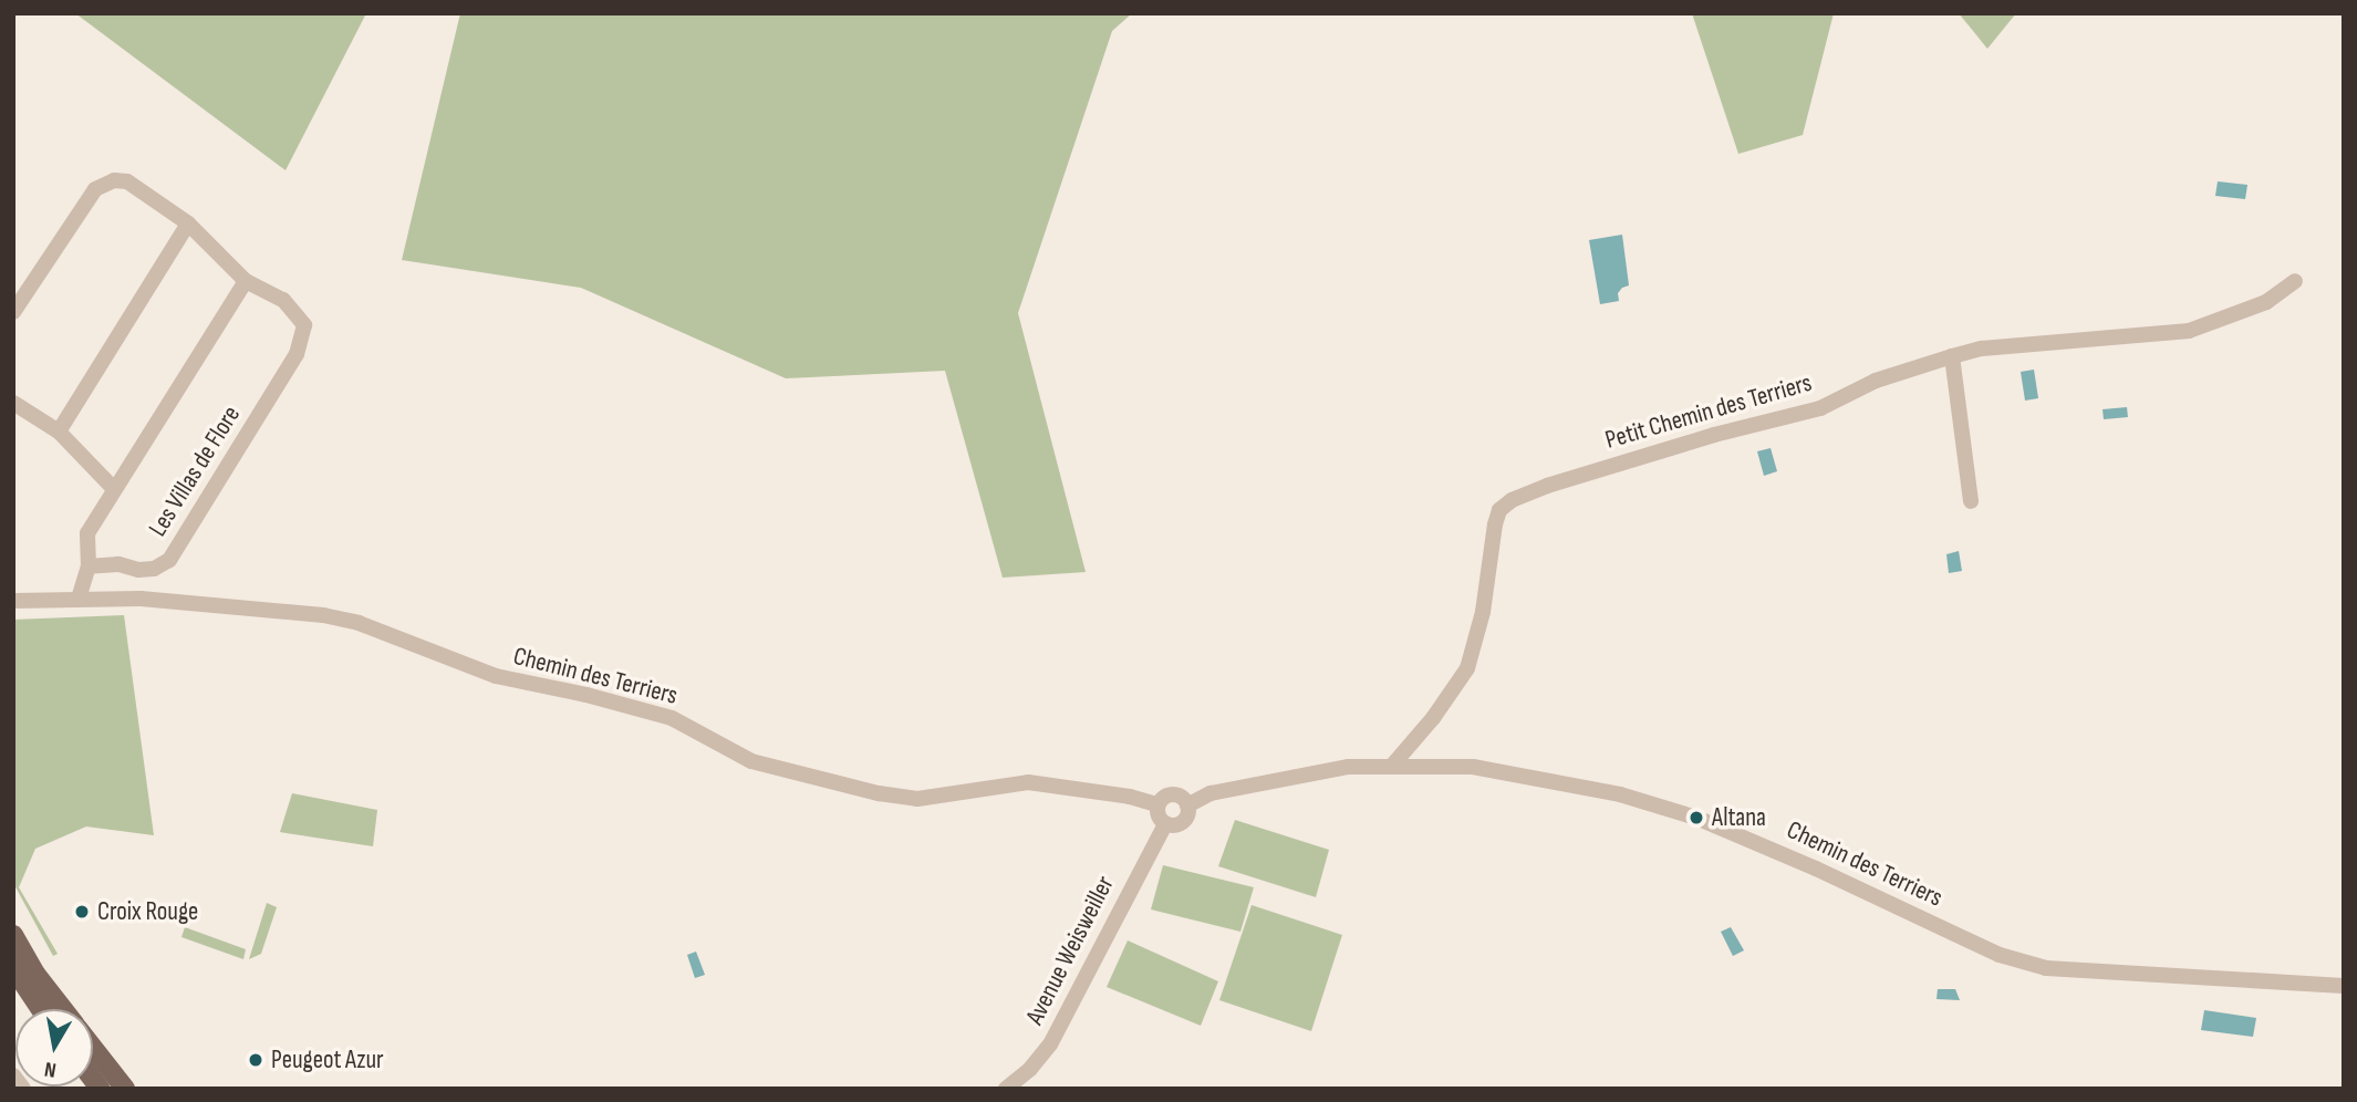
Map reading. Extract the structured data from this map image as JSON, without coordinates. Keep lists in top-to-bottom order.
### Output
{
  "streets": {
    "street": [
      "Petit Chemin des Terriers",
      "Les Villas de Flore",
      "Chemin des Terriers",
      "Avenue Weisweiller"
    ]
  },
  "crossings": [
    ["Petit Chemin des Terriers", "Chemin des Terriers"],
    ["Chemin des Terriers", "Avenue Weisweiller"]
  ],
  "places": ["Altana", "Croix Rouge", "Peugeot Azur"],
  "north": "bottom"
}
